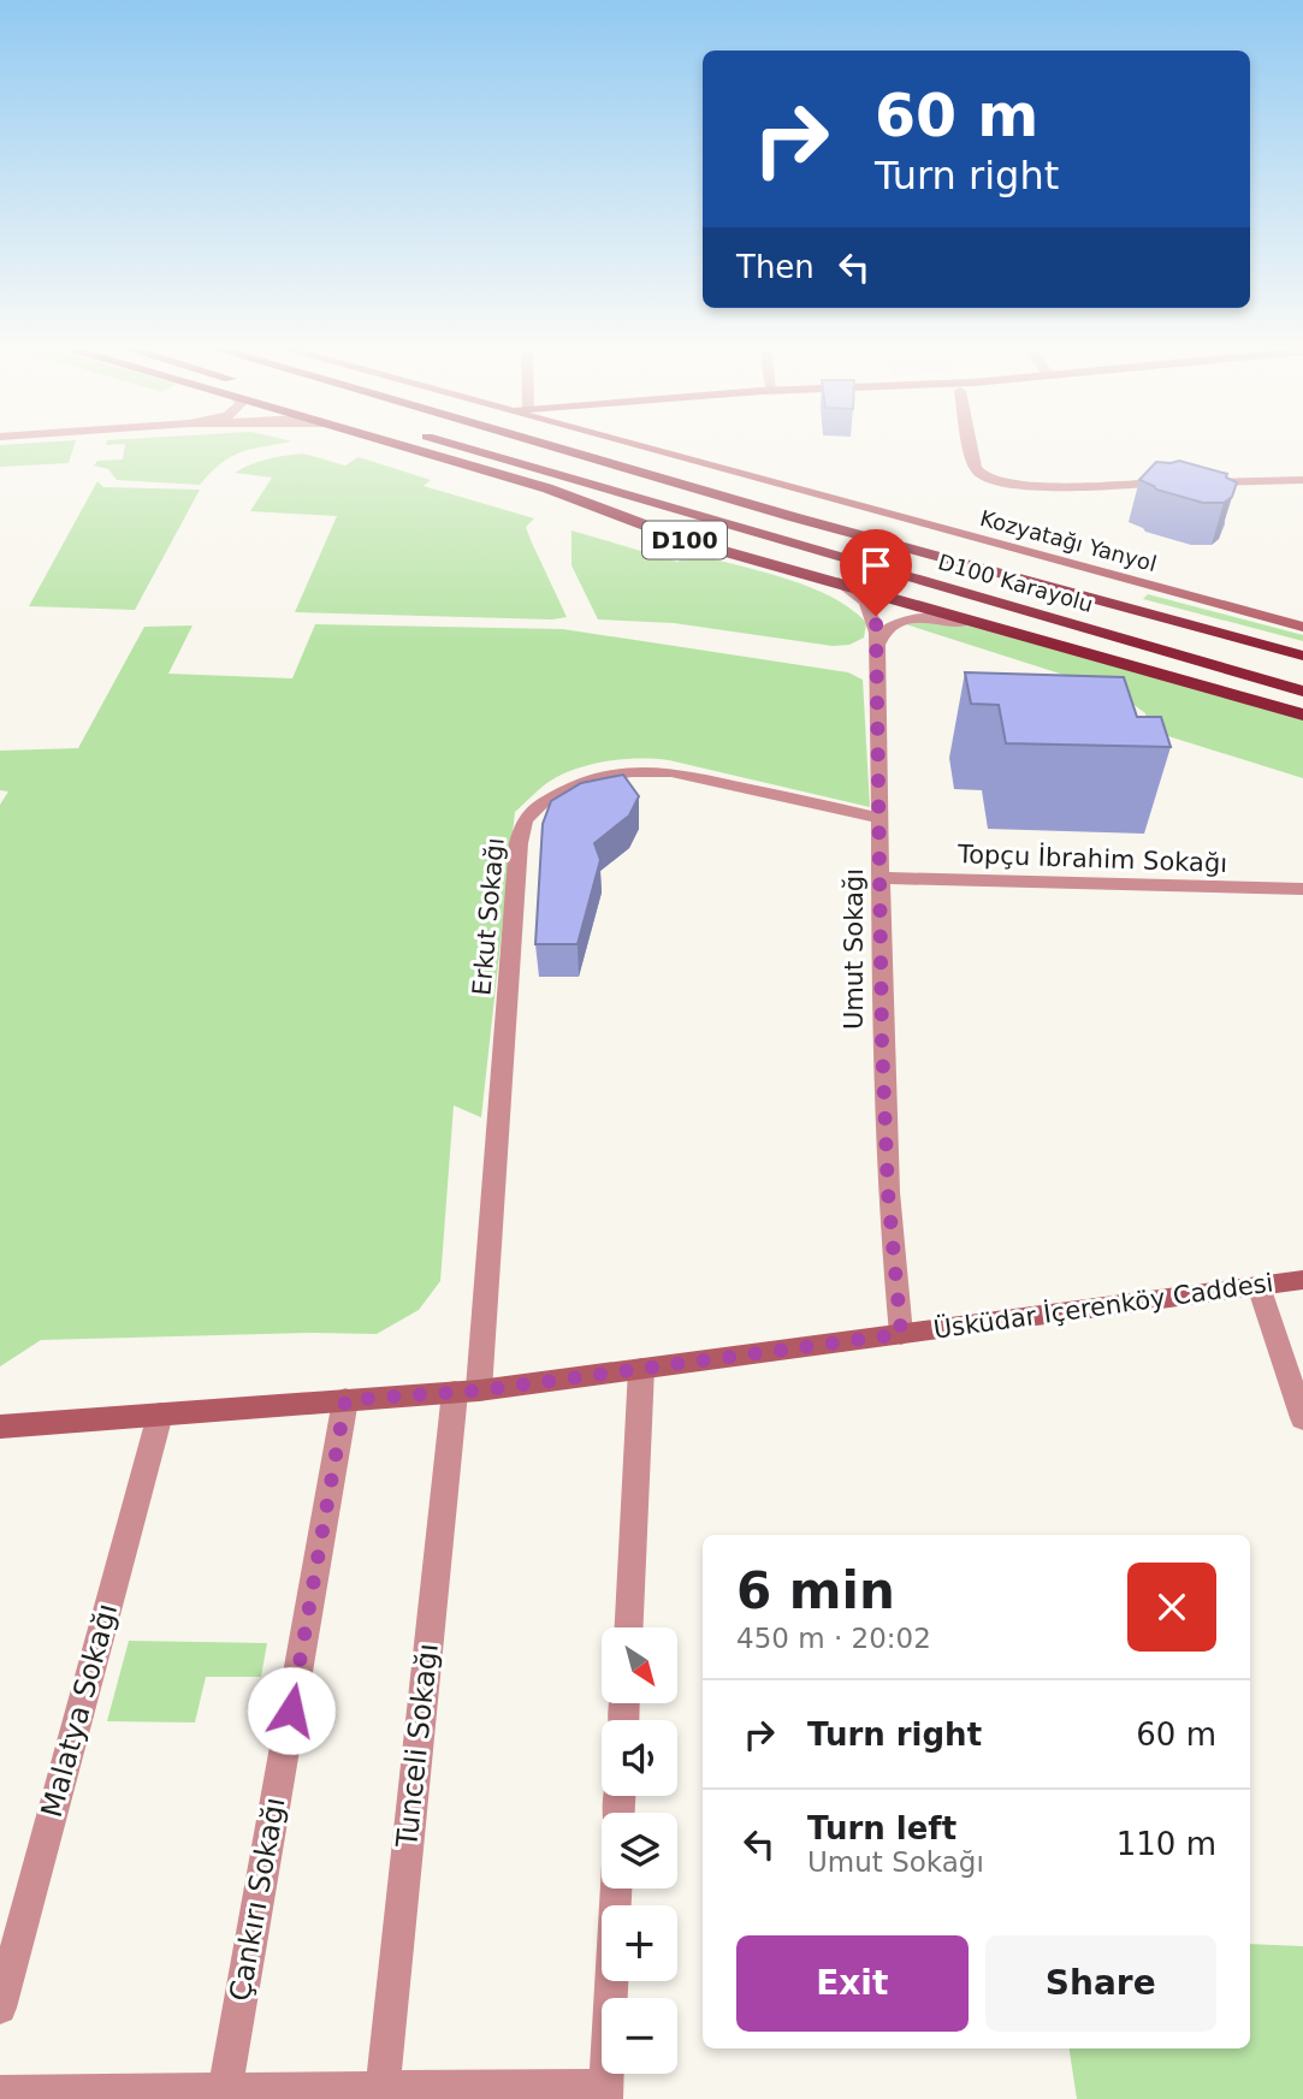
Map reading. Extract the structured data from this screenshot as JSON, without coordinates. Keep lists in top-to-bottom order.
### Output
{
  "streets": {
    "highway": ["D100", "D100 Karayolu"],
    "main road": ["Kozyatağı Yanyol", "Üsküdar İçerenköy Caddesi"],
    "street": [
      "Topçu İbrahim Sokağı",
      "Erkut Sokağı",
      "Umut Sokağı",
      "Malatya Sokağı",
      "Tunceli Sokağı",
      "Çankırı Sokağı"
    ]
  },
  "crossings": [
    ["D100", "Umut Sokağı"],
    ["Topçu İbrahim Sokağı", "Umut Sokağı"],
    ["Erkut Sokağı", "Umut Sokağı"],
    ["Erkut Sokağı", "Üsküdar İçerenköy Caddesi"],
    ["Erkut Sokağı", "Tunceli Sokağı"],
    ["Umut Sokağı", "Üsküdar İçerenköy Caddesi"],
    ["Üsküdar İçerenköy Caddesi", "Malatya Sokağı"],
    ["Üsküdar İçerenköy Caddesi", "Tunceli Sokağı"],
    ["Üsküdar İçerenköy Caddesi", "Çankırı Sokağı"]
  ],
  "north": "bottom right",
  "page": {
    "turn": ["60 m", "Turn right"],
    "then": "Then",
    "heading": ["6 min", "450 m · 20:02"],
    "map_buttons": ["+", "−"],
    "list": [
      {
        "name": "Turn right",
        "value": "60 m"
      },
      {
        "name": "Turn left",
        "note": "Umut Sokağı",
        "value": "110 m"
      }
    ],
    "buttons": ["Exit", "Share"]
  }
}
